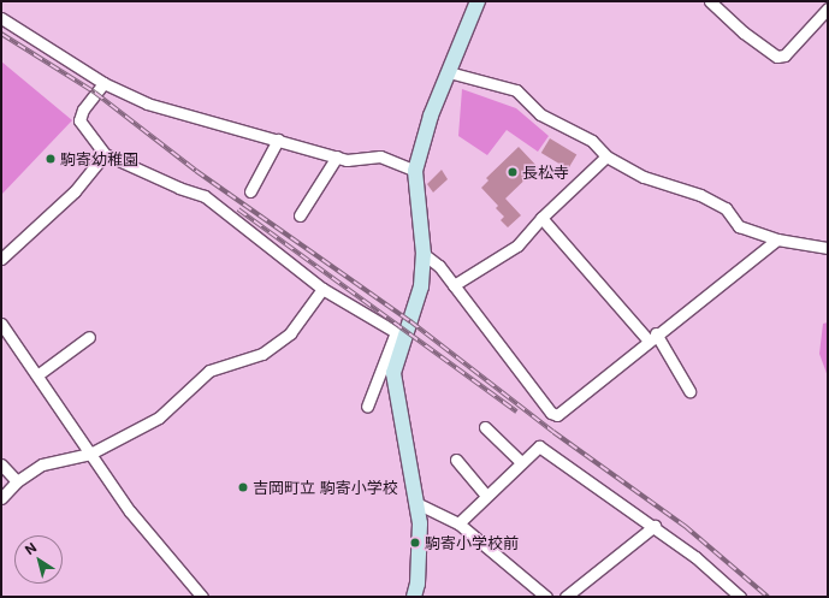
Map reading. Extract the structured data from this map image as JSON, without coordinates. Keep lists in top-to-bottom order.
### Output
{
  "places": [
    "駒寄幼稚園",
    "長松寺",
    "吉岡町立 駒寄小学校",
    "駒寄小学校前"
  ],
  "north": "top left"
}
